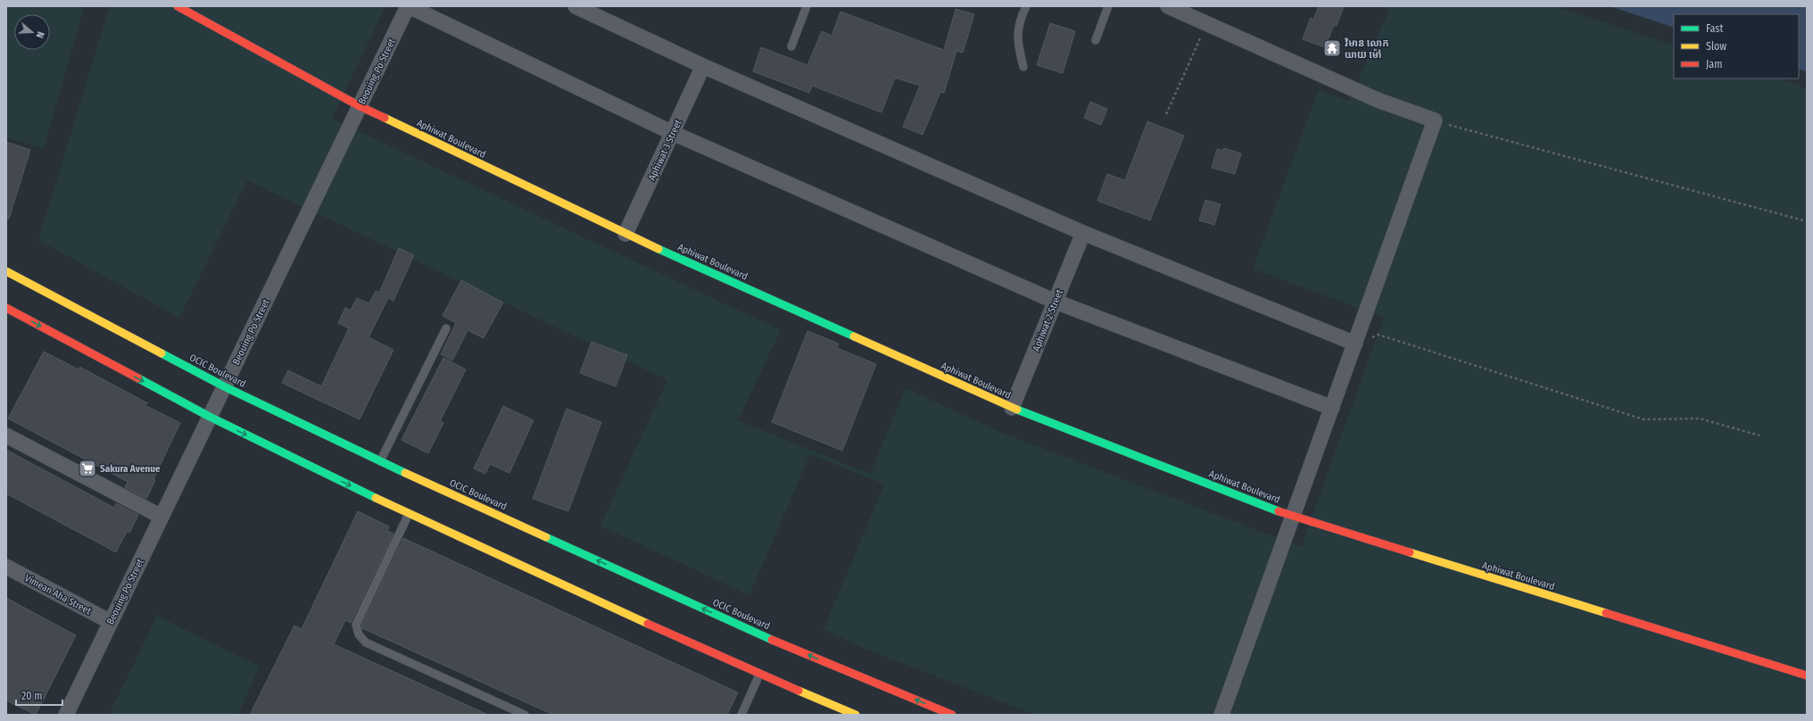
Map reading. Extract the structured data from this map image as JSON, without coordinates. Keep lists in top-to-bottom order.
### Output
{
  "streets": {
    "street": [
      "Beouing Po Street",
      "Aphiwat Boulevard",
      "Aphiwat 3 Street",
      "Aphiwat 2 Street",
      "OCIC Boulevard",
      "Vimean Aha Street"
    ]
  },
  "crossings": [
    ["Beouing Po Street", "Aphiwat Boulevard"],
    ["Beouing Po Street", "OCIC Boulevard"],
    ["Beouing Po Street", "Vimean Aha Street"],
    ["Aphiwat Boulevard", "Aphiwat 3 Street"],
    ["Aphiwat Boulevard", "Aphiwat 2 Street"]
  ],
  "places": {
    "temple": ["វិមាន លោក យាយ ម៉ៅ"],
    "supermarket": ["Sakura Avenue"]
  },
  "legend": ["Fast", "Slow", "Jam"],
  "scale_bar": "20 m",
  "north": "right"
}
